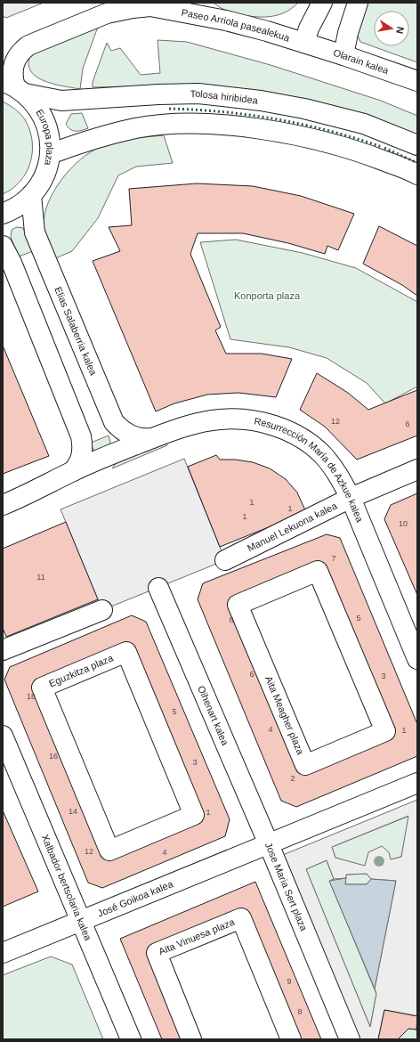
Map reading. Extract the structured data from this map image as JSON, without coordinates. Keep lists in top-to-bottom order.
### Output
{
  "streets": {
    "street": [
      "Paseo Arriola pasealekua",
      "Olarain kalea",
      "Tolosa hiribidea",
      "Europa plaza",
      "Elias Salaberria kalea",
      "Resurrección María de Azkue kalea",
      "Manuel Lekuona kalea",
      "Eguzkitza plaza",
      "Aita Meagher plaza",
      "Oihenart kalea",
      "Xalbador bertsolaria kalea",
      "Jose Maria Sert plaza",
      "José Goikoa kalea",
      "Aita Vinuesa plaza"
    ]
  },
  "crossings": [
    ["Paseo Arriola pasealekua", "Olarain kalea"],
    ["Paseo Arriola pasealekua", "Tolosa hiribidea"],
    ["Paseo Arriola pasealekua", "Europa plaza"],
    ["Tolosa hiribidea", "Europa plaza"],
    ["Europa plaza", "Elias Salaberria kalea"],
    ["Elias Salaberria kalea", "Resurrección María de Azkue kalea"],
    ["Resurrección María de Azkue kalea", "Manuel Lekuona kalea"],
    ["Oihenart kalea", "Jose Maria Sert plaza"],
    ["Oihenart kalea", "José Goikoa kalea"],
    ["Xalbador bertsolaria kalea", "José Goikoa kalea"],
    ["Jose Maria Sert plaza", "José Goikoa kalea"]
  ],
  "parks": ["Konporta plaza"],
  "house_numbers": [
    "12",
    "6",
    "1",
    "1",
    "1",
    "10",
    "7",
    "11",
    "5",
    "8",
    "6",
    "3",
    "18",
    "5",
    "4",
    "1",
    "16",
    "3",
    "2",
    "14",
    "1",
    "12",
    "4",
    "9",
    "8"
  ],
  "north": "right"
}
